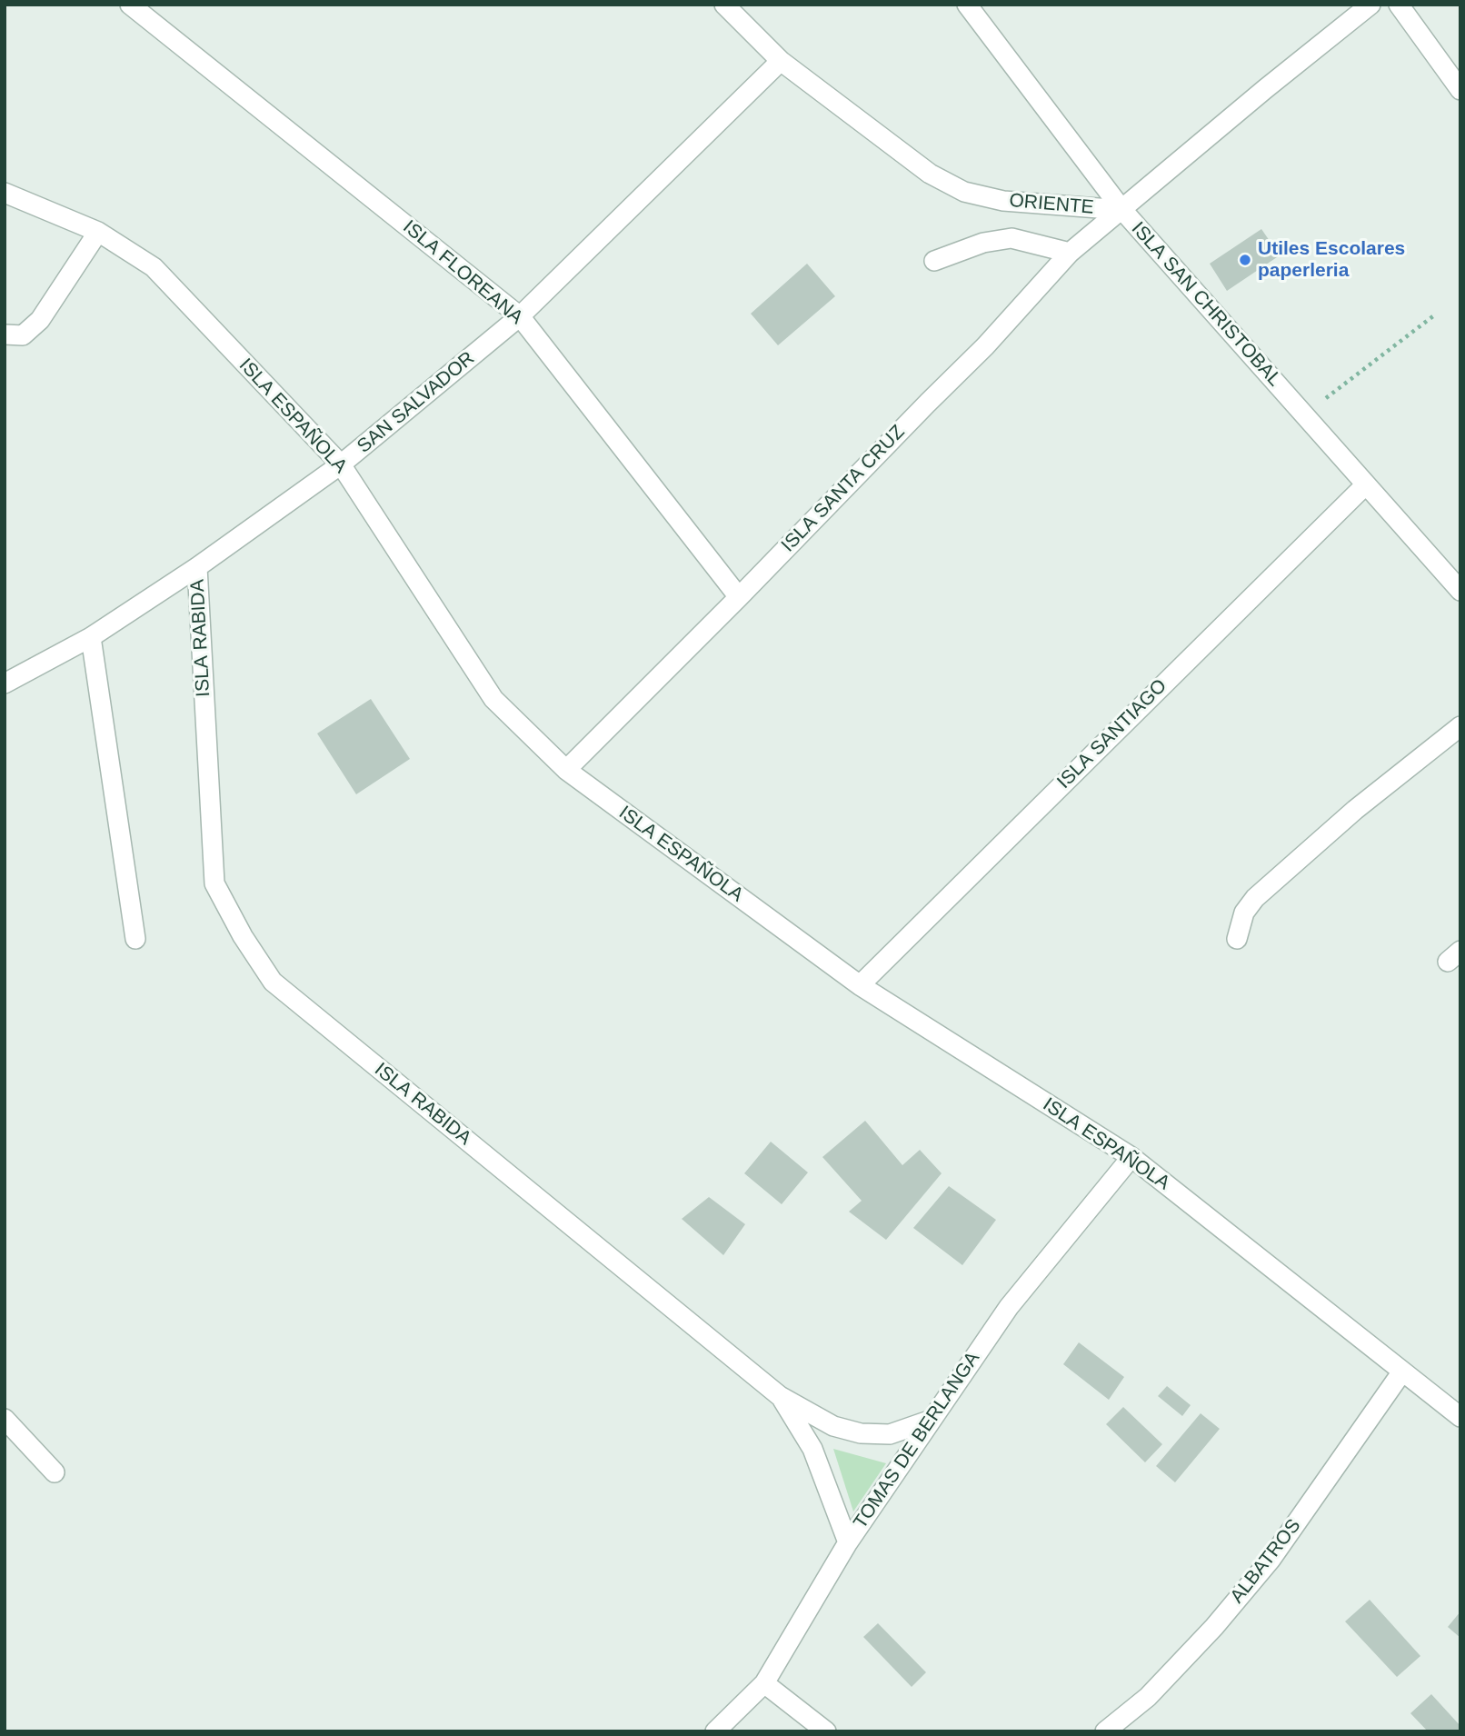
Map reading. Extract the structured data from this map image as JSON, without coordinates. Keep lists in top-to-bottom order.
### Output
{
  "streets": {
    "street": [
      "ORIENTE",
      "ISLA FLOREANA",
      "ISLA SAN CHRISTOBAL",
      "SAN SALVADOR",
      "ISLA ESPAÑOLA",
      "ISLA SANTA CRUZ",
      "ISLA RABIDA",
      "ISLA SANTIAGO",
      "TOMAS DE BERLANGA",
      "ALBATROS"
    ]
  },
  "crossings": [
    ["ORIENTE", "ISLA SAN CHRISTOBAL"],
    ["ORIENTE", "SAN SALVADOR"],
    ["ORIENTE", "ISLA SANTA CRUZ"],
    ["ISLA FLOREANA", "SAN SALVADOR"],
    ["ISLA FLOREANA", "ISLA SANTA CRUZ"],
    ["ISLA SAN CHRISTOBAL", "ISLA SANTA CRUZ"],
    ["ISLA SAN CHRISTOBAL", "ISLA SANTIAGO"],
    ["SAN SALVADOR", "ISLA ESPAÑOLA"],
    ["SAN SALVADOR", "ISLA RABIDA"],
    ["ISLA ESPAÑOLA", "ISLA SANTA CRUZ"],
    ["ISLA ESPAÑOLA", "ISLA SANTIAGO"],
    ["ISLA ESPAÑOLA", "TOMAS DE BERLANGA"],
    ["ISLA ESPAÑOLA", "ALBATROS"],
    ["ISLA RABIDA", "TOMAS DE BERLANGA"]
  ],
  "places": ["Utiles Escolares paperleria"]
}
